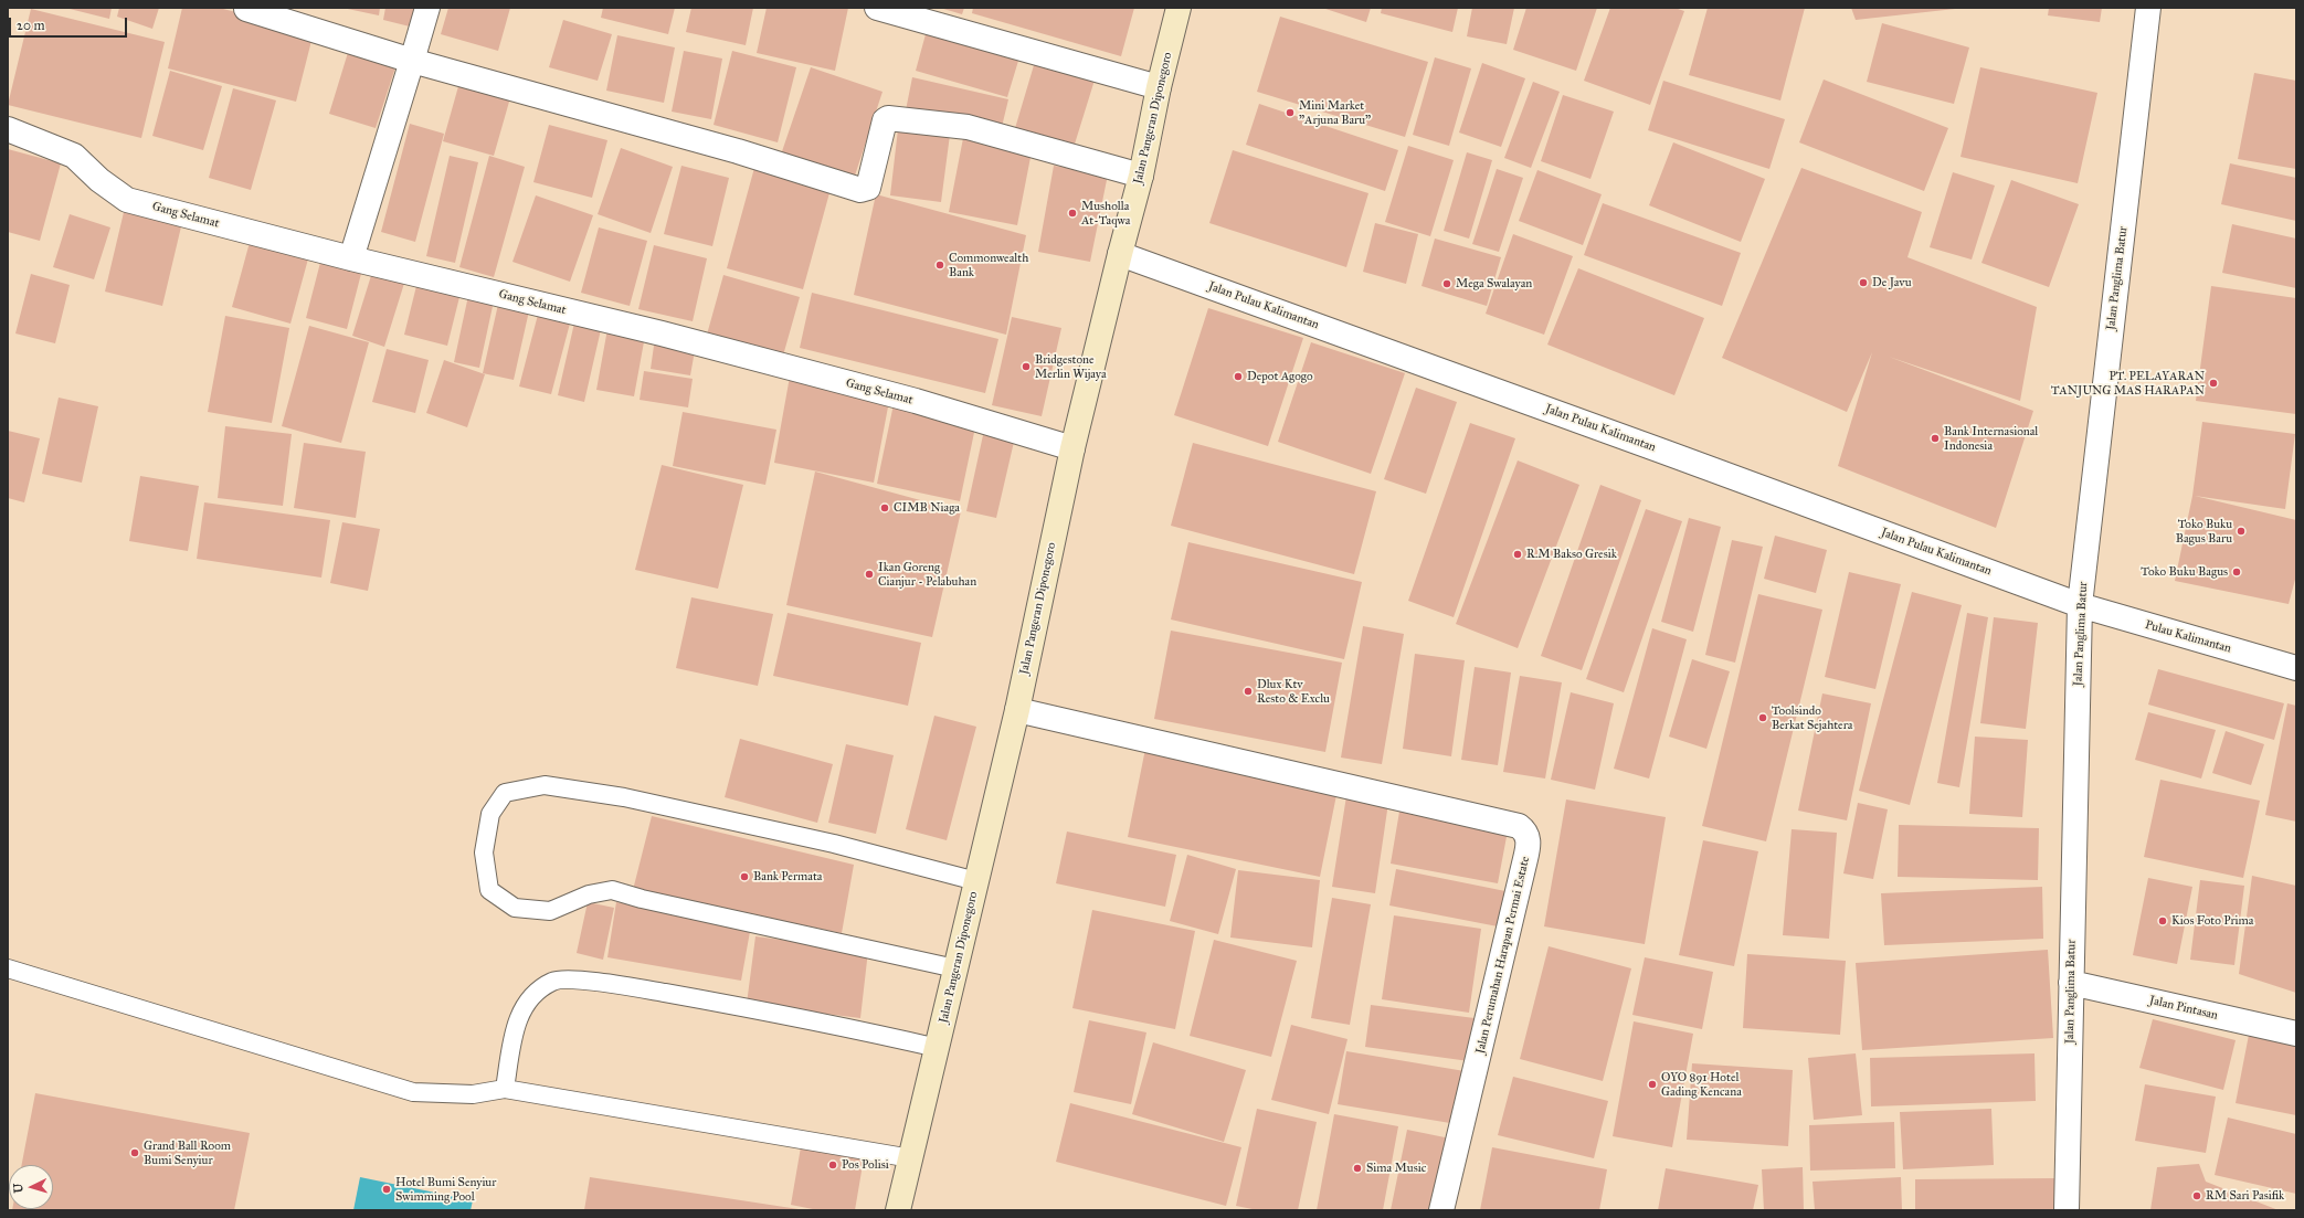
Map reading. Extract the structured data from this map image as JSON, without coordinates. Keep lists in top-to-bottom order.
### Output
{
  "streets": {
    "street": [
      "Jalan Pangeran Diponegoro",
      "Gang Selamat",
      "Jalan Panglima Batur",
      "Jalan Pulau Kalimantan",
      "Pulau Kalimantan",
      "Jalan Perumahan Harapan Permai Estate",
      "Jalan Pintasan"
    ]
  },
  "crossings": [
    ["Jalan Pangeran Diponegoro", "Gang Selamat"],
    ["Jalan Pangeran Diponegoro", "Jalan Pulau Kalimantan"],
    ["Jalan Pangeran Diponegoro", "Jalan Perumahan Harapan Permai Estate"],
    ["Jalan Panglima Batur", "Jalan Pulau Kalimantan"],
    ["Jalan Panglima Batur", "Pulau Kalimantan"],
    ["Jalan Panglima Batur", "Jalan Pintasan"],
    ["Jalan Pulau Kalimantan", "Pulau Kalimantan"]
  ],
  "places": [
    "Mini Market \"Arjuna Baru\"",
    "Musholla At-Taqwa",
    "Commonwealth Bank",
    "De Javu",
    "Mega Swalayan",
    "Bridgestone Merlin Wijaya",
    "Depot Agogo",
    "PT. PELAYARAN TANJUNG MAS HARAPAN",
    "Bank Internasional Indonesia",
    "CIMB Niaga",
    "Toko Buku Bagus Baru",
    "R.M Bakso Gresik",
    "Toko Buku Bagus",
    "Ikan Goreng Cianjur - Pelabuhan",
    "Dlux Ktv Resto & Exclu",
    "Toolsindo Berkat Sejahtera",
    "Bank Permata",
    "Kios Foto Prima",
    "OYO 891 Hotel Gading Kencana",
    "Grand Ball Room Bumi Senyiur",
    "Pos Polisi",
    "Sima Music",
    "Hotel Bumi Senyiur Swimming Pool",
    "RM Sari Pasifik"
  ],
  "scale_bar": "20 m",
  "north": "left"
}
